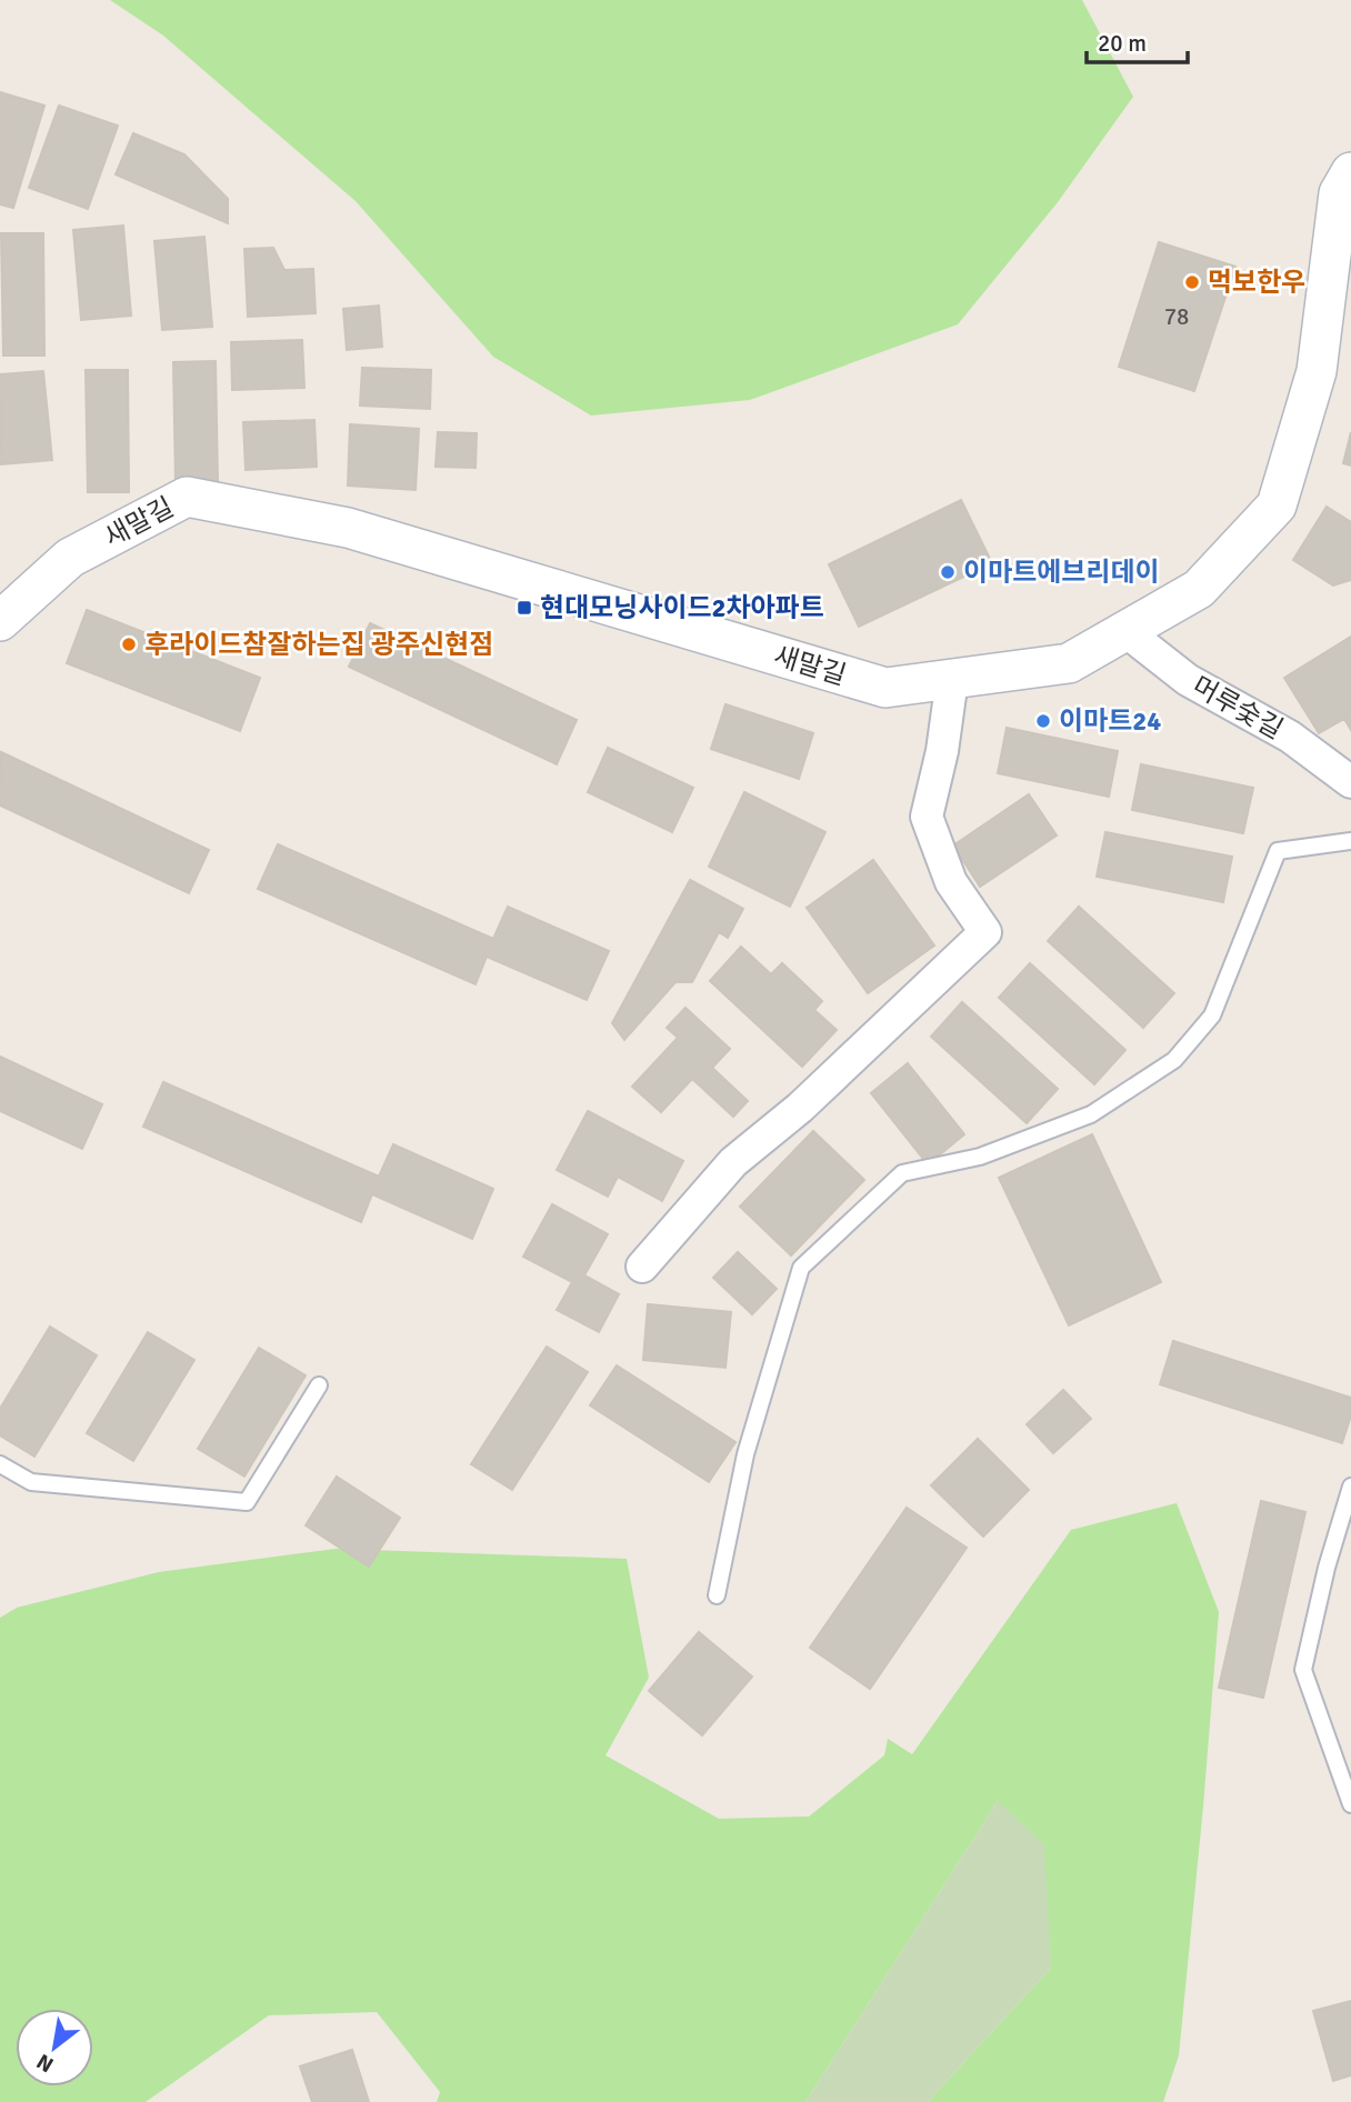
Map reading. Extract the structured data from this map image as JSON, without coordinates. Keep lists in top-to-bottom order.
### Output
{
  "streets": {
    "street": ["새말길", "머루숯길"]
  },
  "crossings": [
    ["새말길", "머루숯길"]
  ],
  "places": {
    "other": [
      "먹보한우",
      "이마트에브리데이",
      "후라이드참잘하는집 광주신현점",
      "이마트24"
    ],
    "transit": ["현대모닝사이드2차아파트"]
  },
  "house_numbers": ["78"],
  "scale_bar": "20 m",
  "north": "bottom left"
}
